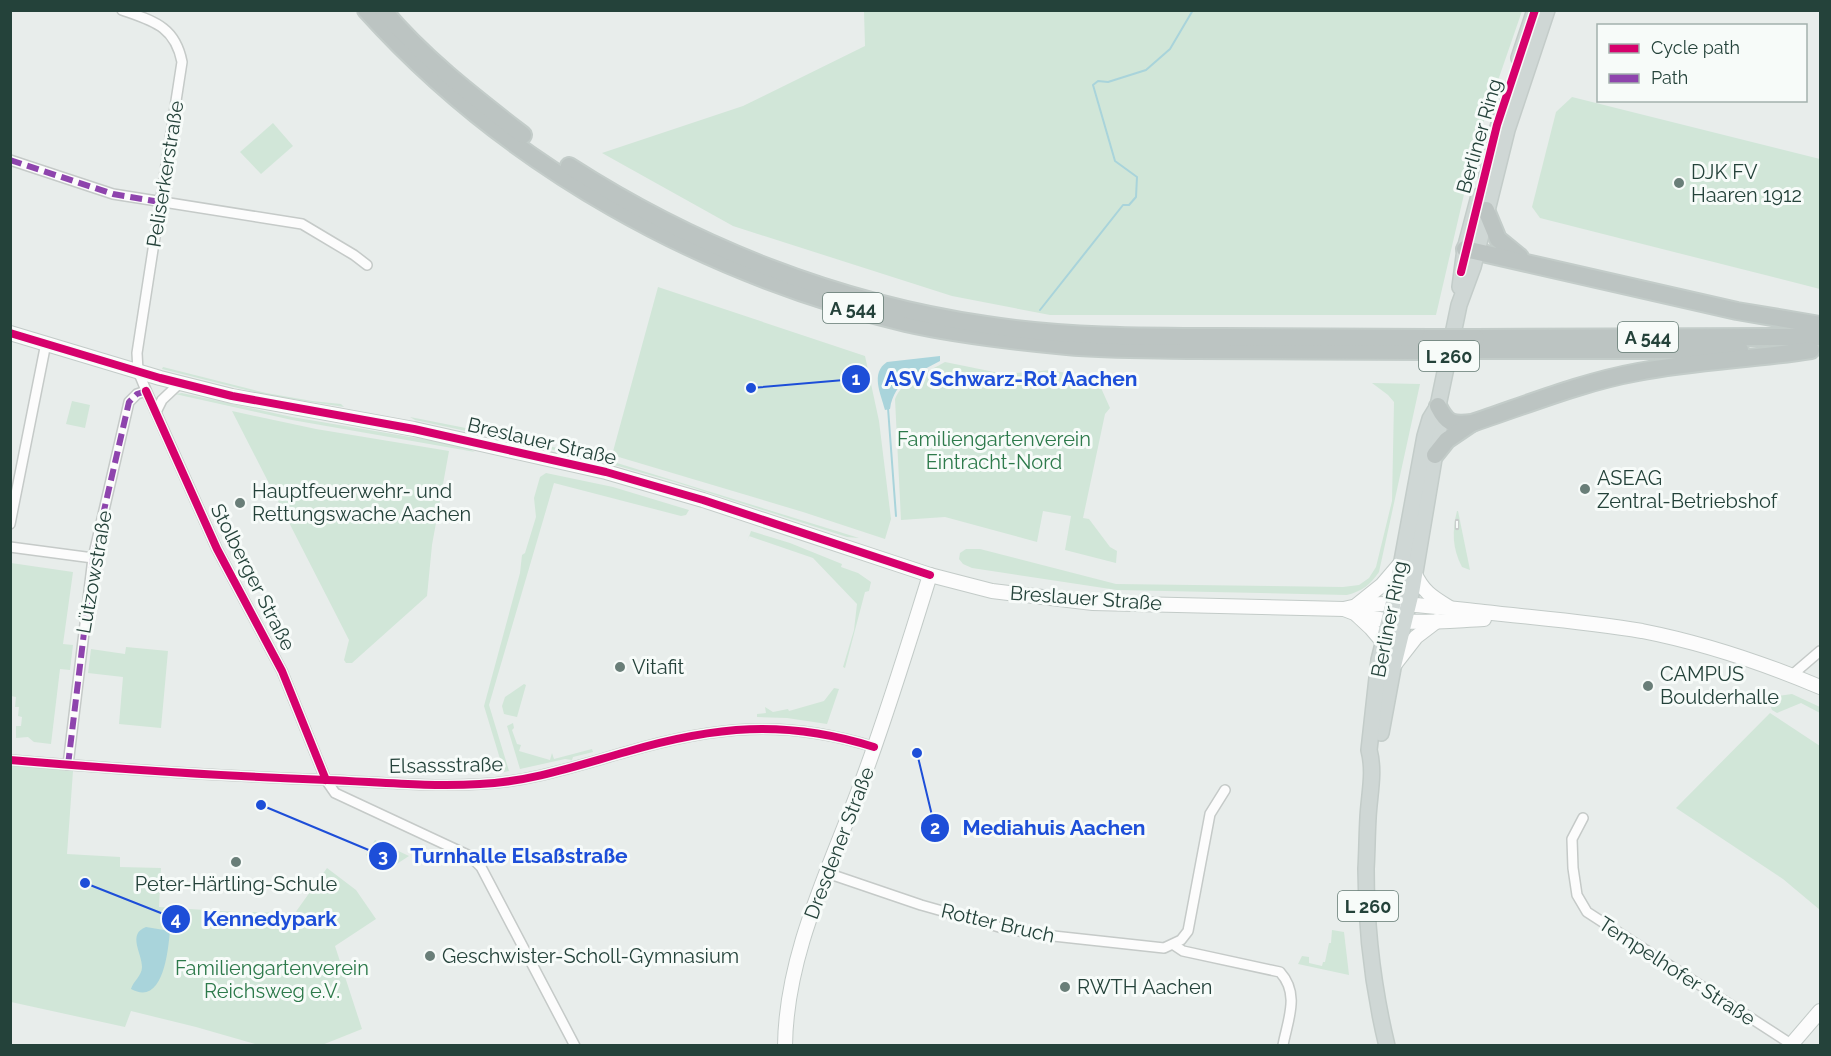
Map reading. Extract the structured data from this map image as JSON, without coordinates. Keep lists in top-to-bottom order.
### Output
{
  "streets": {
    "highway": ["A 544"],
    "main road": [
      "Berliner Ring",
      "L 260",
      "Breslauer Straße",
      "Dresdener Straße"
    ],
    "street": [
      "Peliserkerstraße",
      "Lützowstraße",
      "Stolberger Straße",
      "Elsassstraße",
      "Rotter Bruch",
      "Tempelhofer Straße"
    ]
  },
  "crossings": [
    ["Berliner Ring", "Breslauer Straße"],
    ["Peliserkerstraße", "Breslauer Straße"],
    ["Peliserkerstraße", "Stolberger Straße"],
    ["Breslauer Straße", "Stolberger Straße"],
    ["Breslauer Straße", "Dresdener Straße"],
    ["Lützowstraße", "Stolberger Straße"],
    ["Lützowstraße", "Elsassstraße"],
    ["Stolberger Straße", "Elsassstraße"],
    ["Elsassstraße", "Dresdener Straße"],
    ["Dresdener Straße", "Rotter Bruch"]
  ],
  "parks": ["Familiengartenverein Eintracht-Nord", "Familiengartenverein Reichsweg e.V."],
  "places": [
    "DJK FV Haaren 1912",
    "ASV Schwarz-Rot Aachen",
    "ASEAG Zentral-Betriebshof",
    "Hauptfeuerwehr- und Rettungswache Aachen",
    "Vitafit",
    "CAMPUS Boulderhalle",
    "Mediahuis Aachen",
    "Turnhalle Elsaßstraße",
    "Peter-Härtling-Schule",
    "Kennedypark",
    "Geschwister-Scholl-Gymnasium",
    "RWTH Aachen"
  ],
  "legend": ["Cycle path", "Path"]
}
